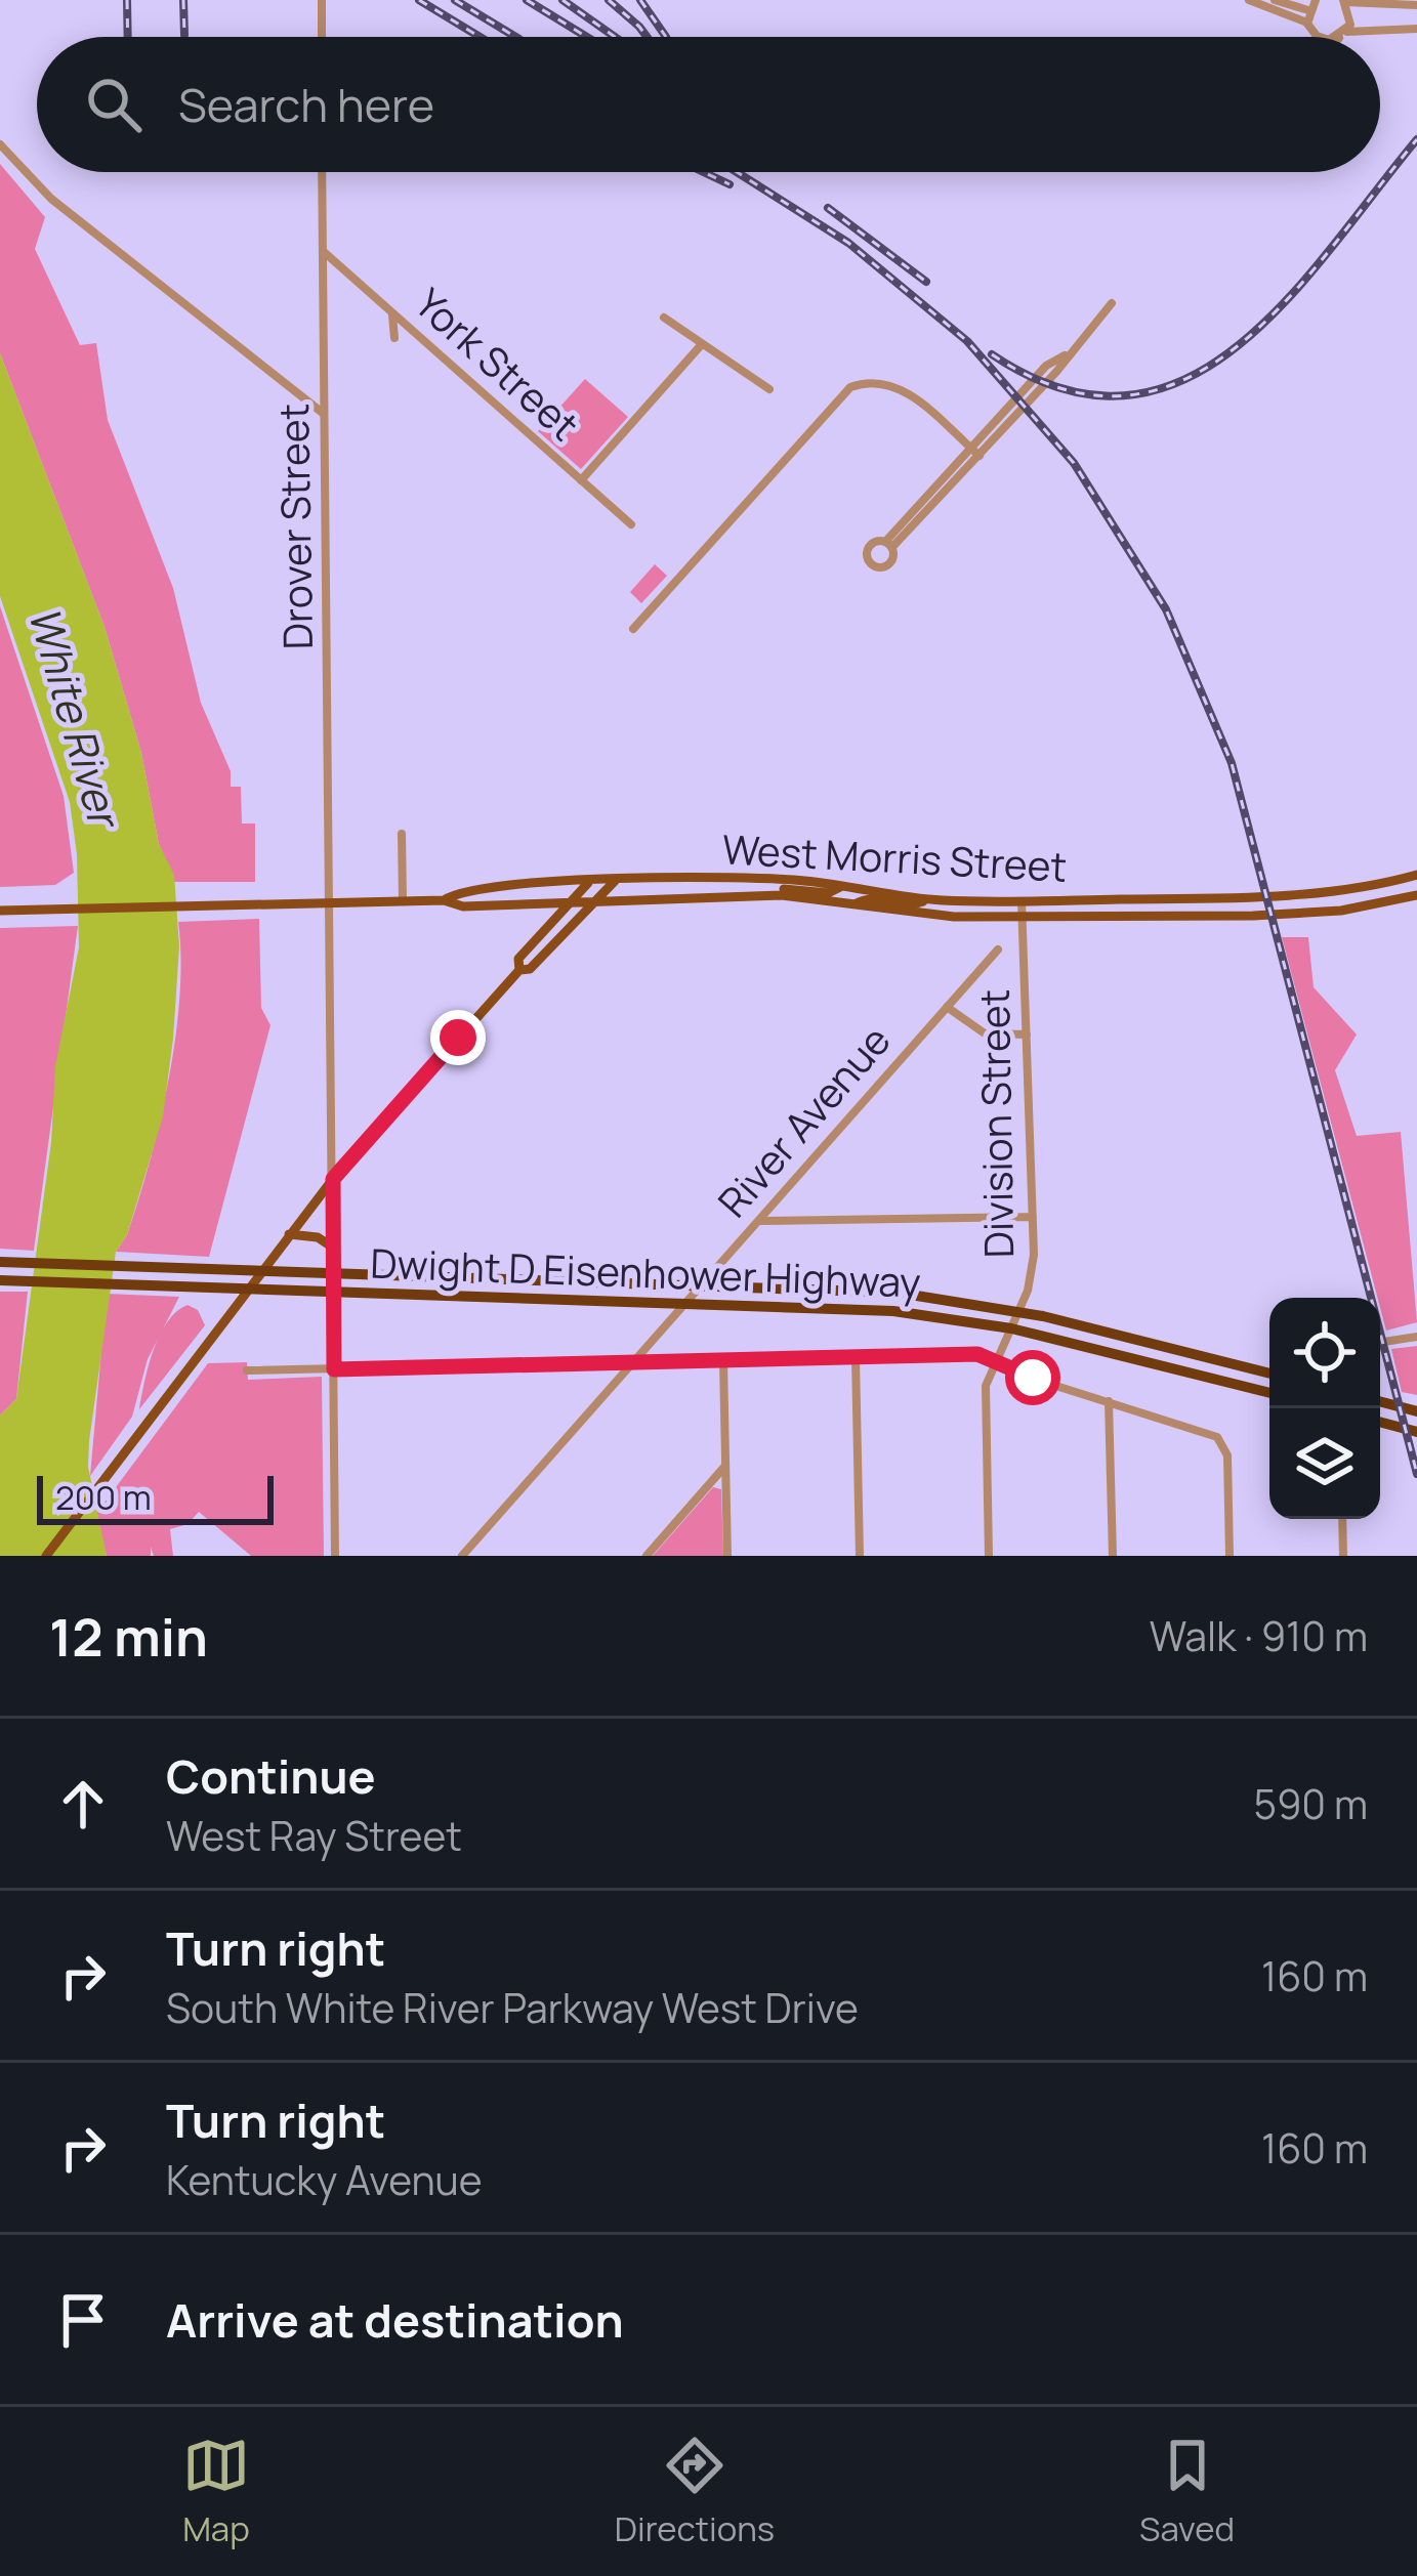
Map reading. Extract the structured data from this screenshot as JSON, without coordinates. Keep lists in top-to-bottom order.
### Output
{
  "streets": {
    "highway": ["Dwight D Eisenhower Highway"],
    "main road": ["West Morris Street"],
    "street": [
      "York Street",
      "Drover Street",
      "River Avenue",
      "Division Street"
    ]
  },
  "crossings": [
    ["York Street", "Drover Street"],
    ["Drover Street", "West Morris Street"],
    ["West Morris Street", "Division Street"]
  ],
  "water": ["White River"],
  "scale_bar": "200 m",
  "page": {
    "search": "Search here",
    "scale": "200 m",
    "heading": ["12 min", "Walk · 910 m"],
    "list": [
      ["Continue", "West Ray Street", "590 m"],
      ["Turn right", "South White River Parkway West Drive", "160 m"],
      ["Turn right", "Kentucky Avenue", "160 m"],
      "Arrive at destination"
    ],
    "nav": ["Map", "Directions", "Saved"]
  }
}
